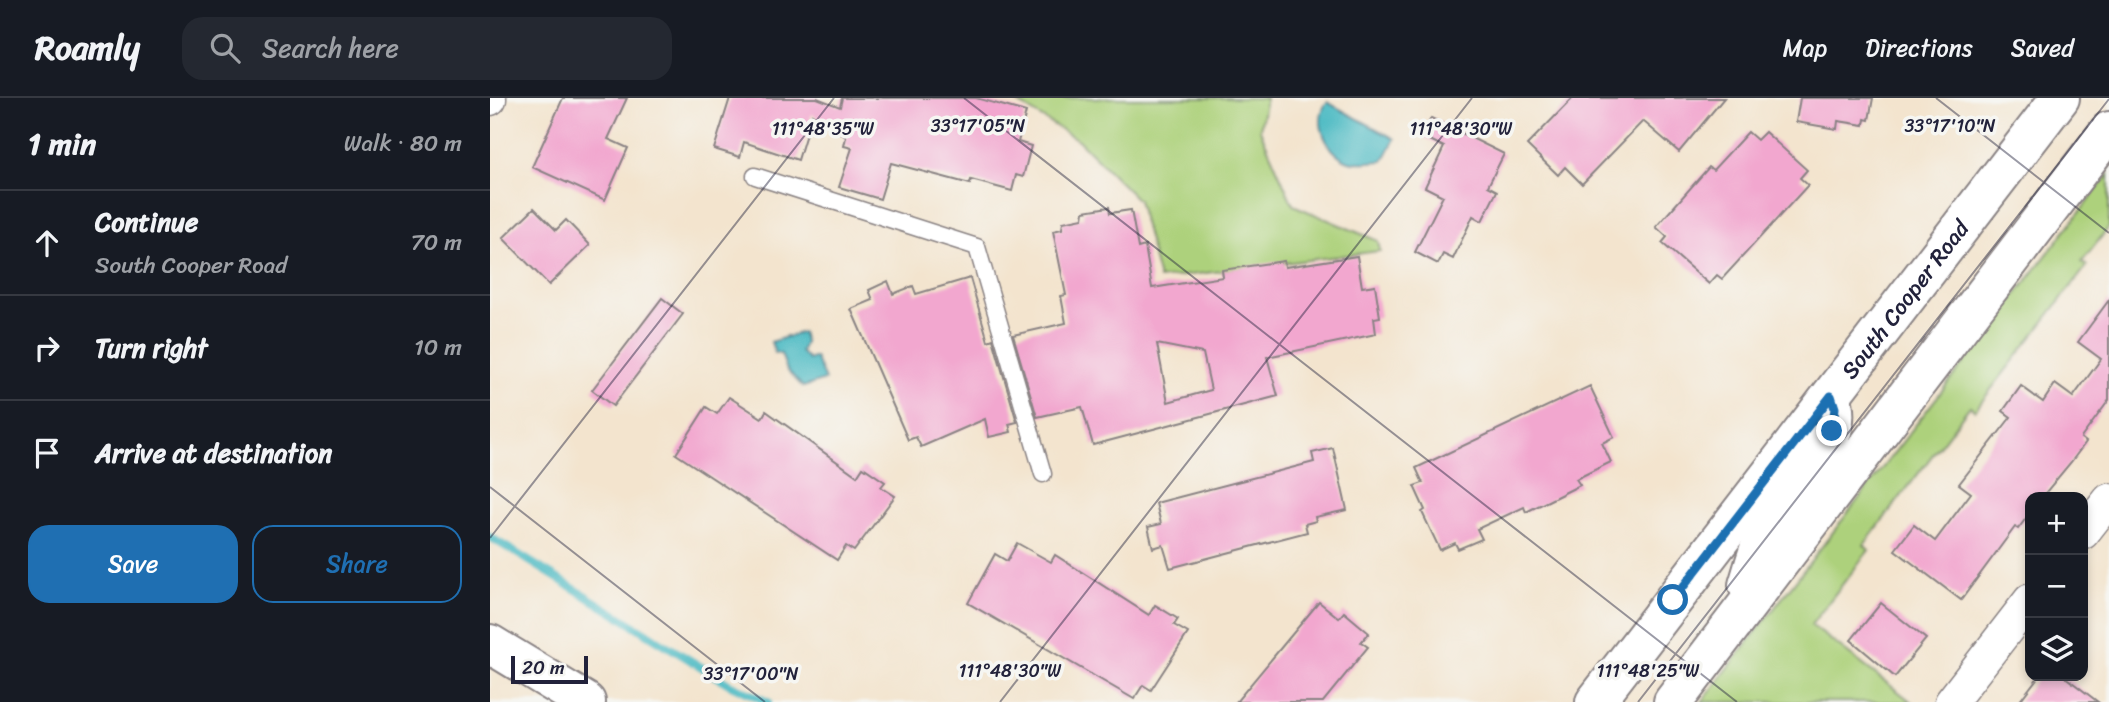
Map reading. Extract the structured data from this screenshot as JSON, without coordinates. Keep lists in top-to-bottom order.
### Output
{
  "streets": {
    "main road": ["South Cooper Road"]
  },
  "scale_bar": "20 m",
  "page": {
    "header": "Roamly",
    "search": "Search here",
    "nav": ["Map", "Directions", "Saved"],
    "heading": ["1 min", "Walk · 80 m"],
    "list": [
      ["Continue", "South Cooper Road", "70 m"],
      ["Turn right", "10 m"],
      "Arrive at destination"
    ],
    "map_buttons": ["+", "−"],
    "buttons": ["Save", "Share"],
    "scale": "20 m"
  },
  "coordinates": [
    "33°17'05\"N",
    "33°17'10\"N",
    "111°48'30\"W",
    "111°48'35\"W",
    "111°48'25\"W",
    "33°17'00\"N"
  ]
}
